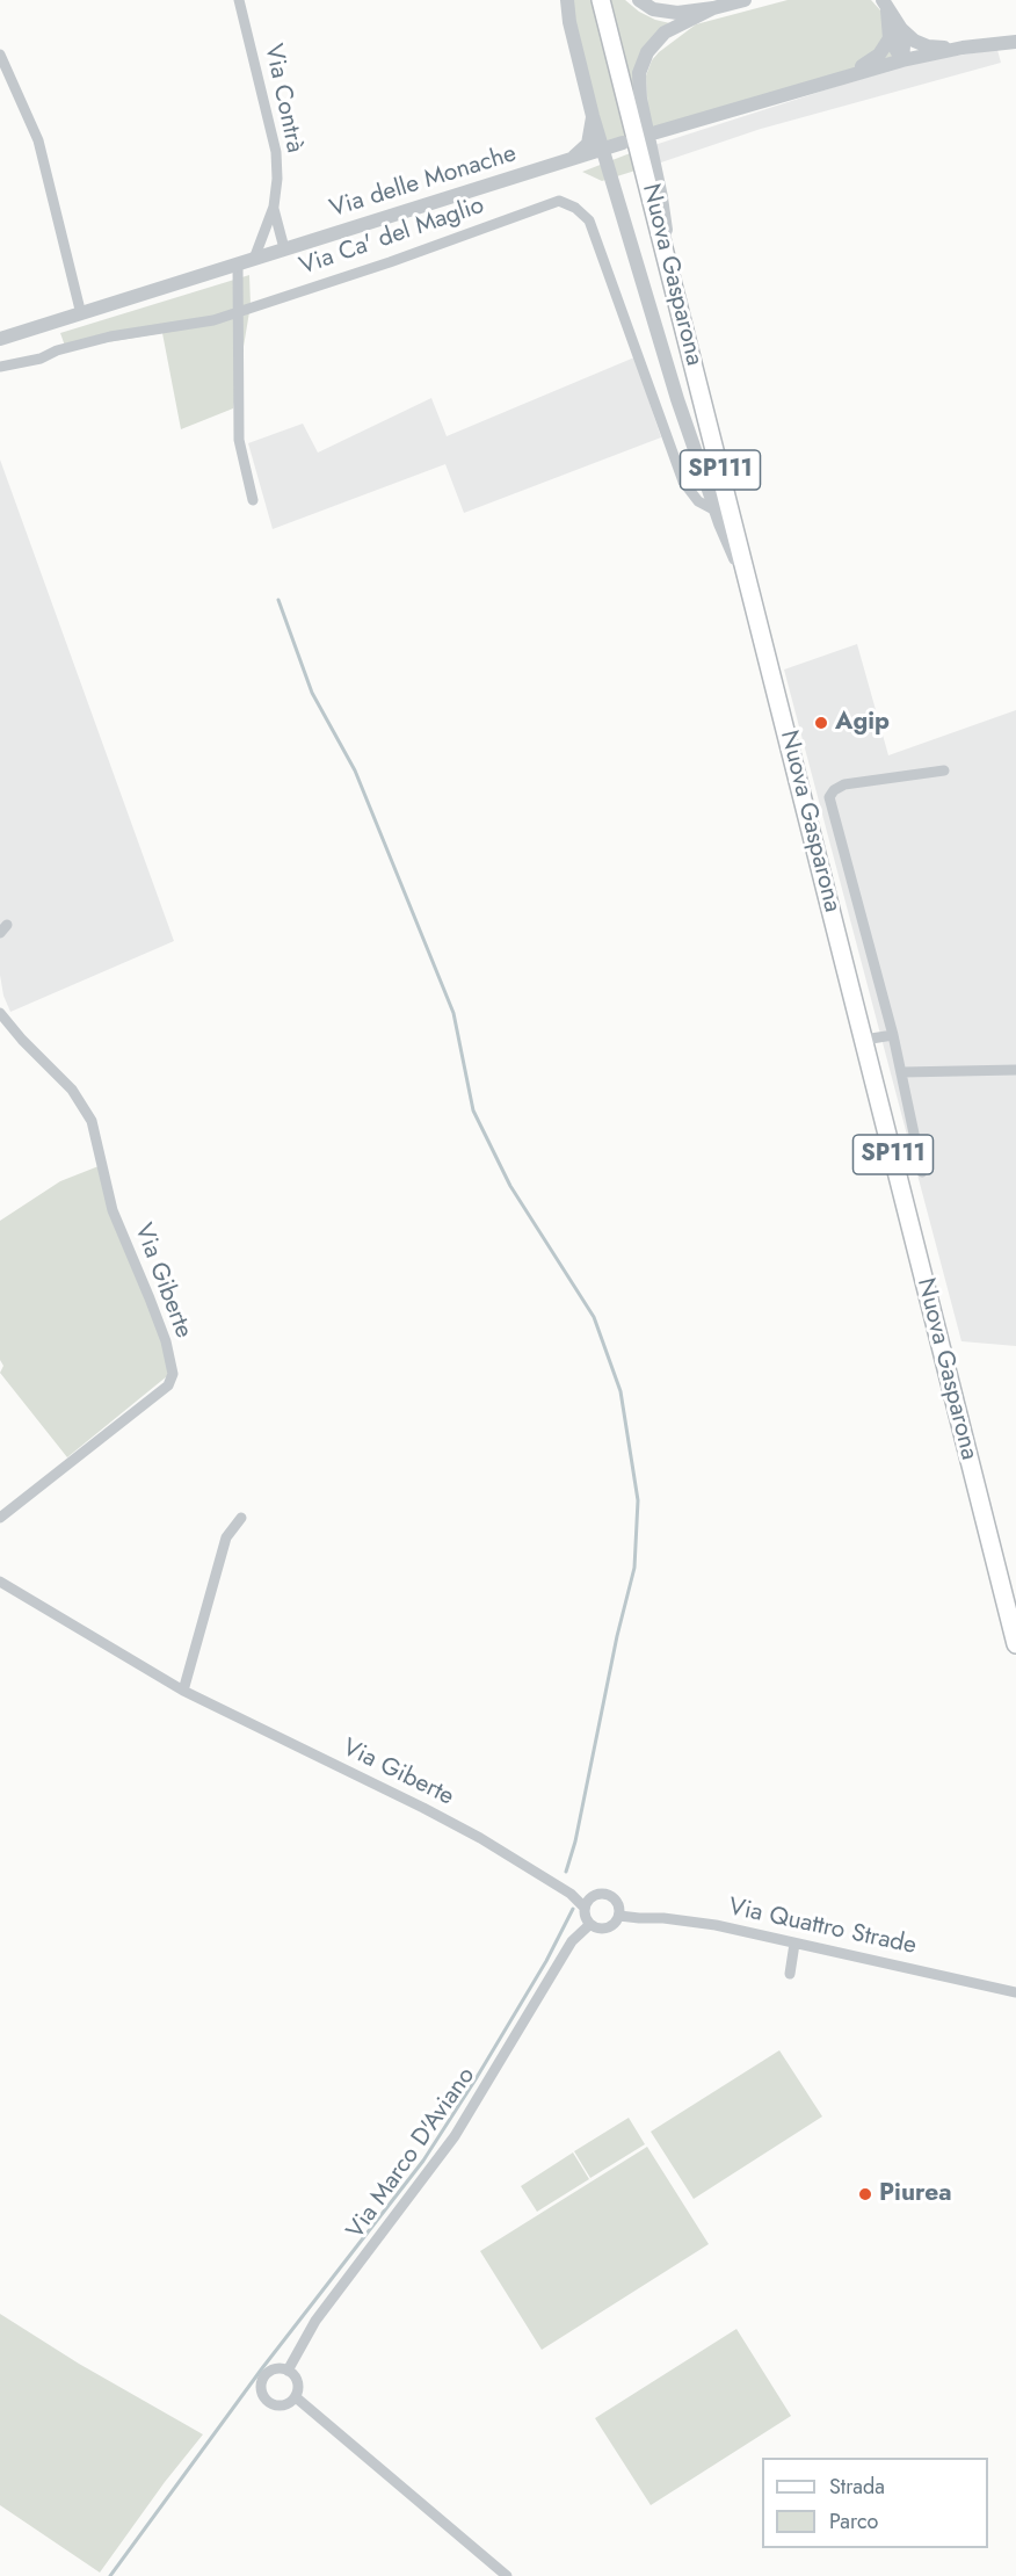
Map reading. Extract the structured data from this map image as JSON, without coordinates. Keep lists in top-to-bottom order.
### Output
{
  "streets": {
    "main road": ["Nuova Gasparona", "SP111"],
    "street": [
      "Via Contrà",
      "Via delle Monache",
      "Via Ca' del Maglio",
      "Via Giberte",
      "Via Quattro Strade",
      "Via Marco D'Aviano"
    ]
  },
  "crossings": [
    ["Via Contrà", "Via delle Monache"],
    ["Via Giberte", "Via Quattro Strade"],
    ["Via Giberte", "Via Marco D'Aviano"],
    ["Via Quattro Strade", "Via Marco D'Aviano"]
  ],
  "places": ["Agip", "Piurea"],
  "legend": ["Strada", "Parco"]
}
